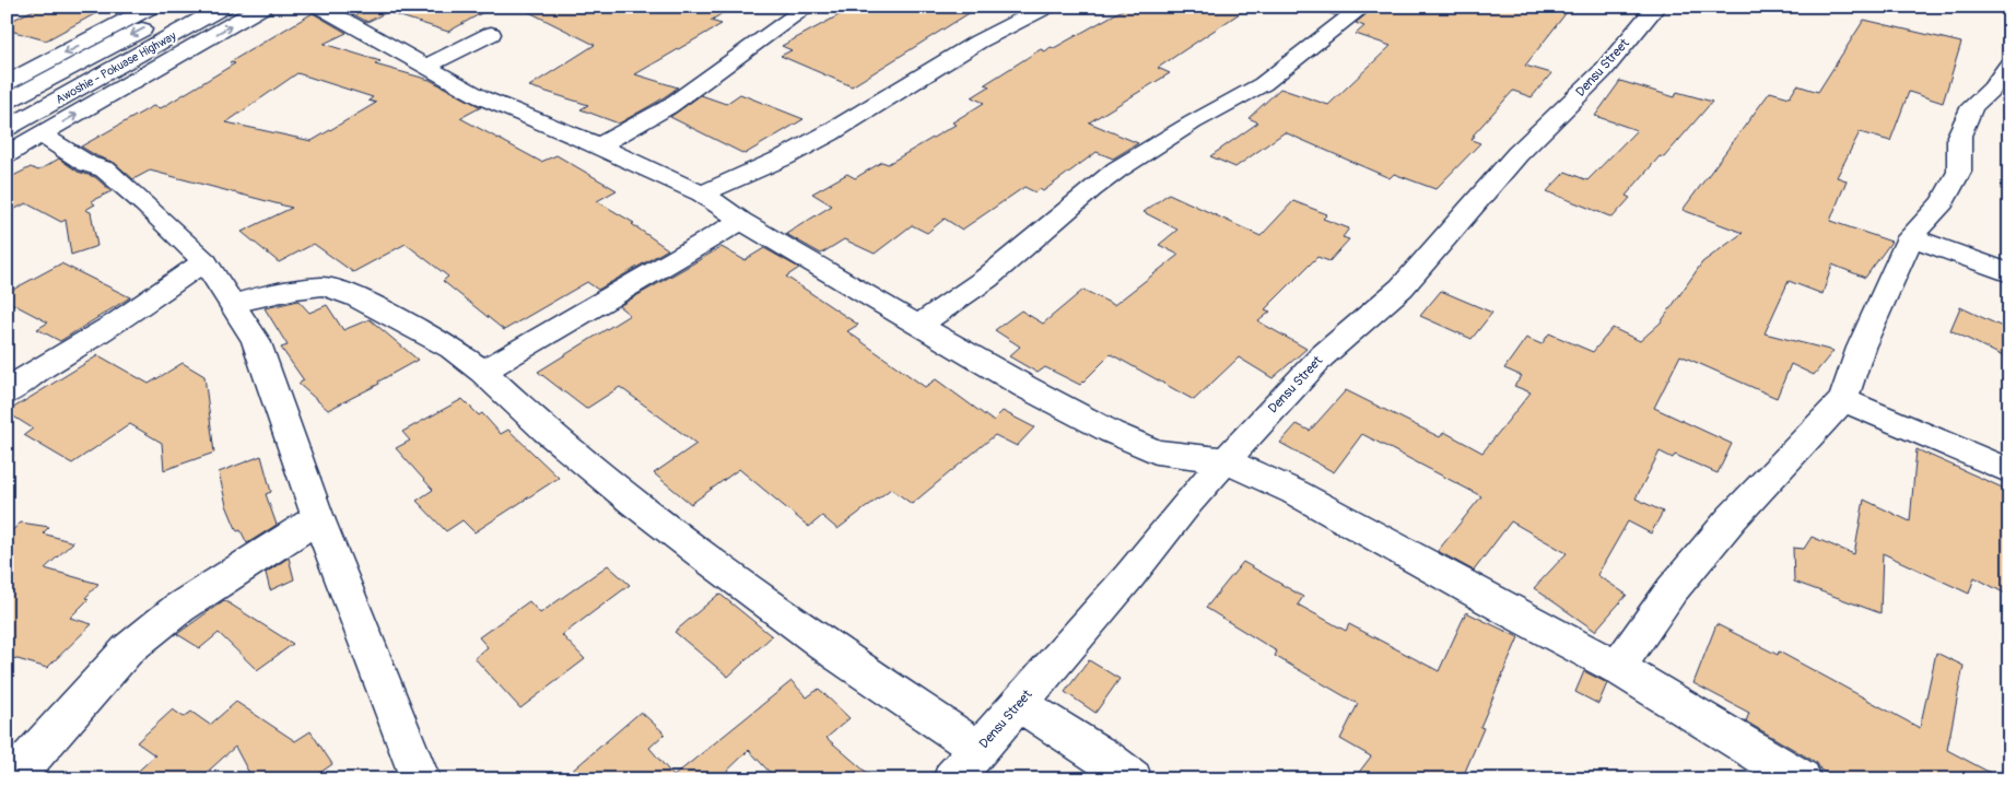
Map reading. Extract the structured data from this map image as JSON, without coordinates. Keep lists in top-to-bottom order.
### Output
{
  "streets": {
    "street": ["Awoshie - Pokuase Highway", "Densu Street"]
  }
}
